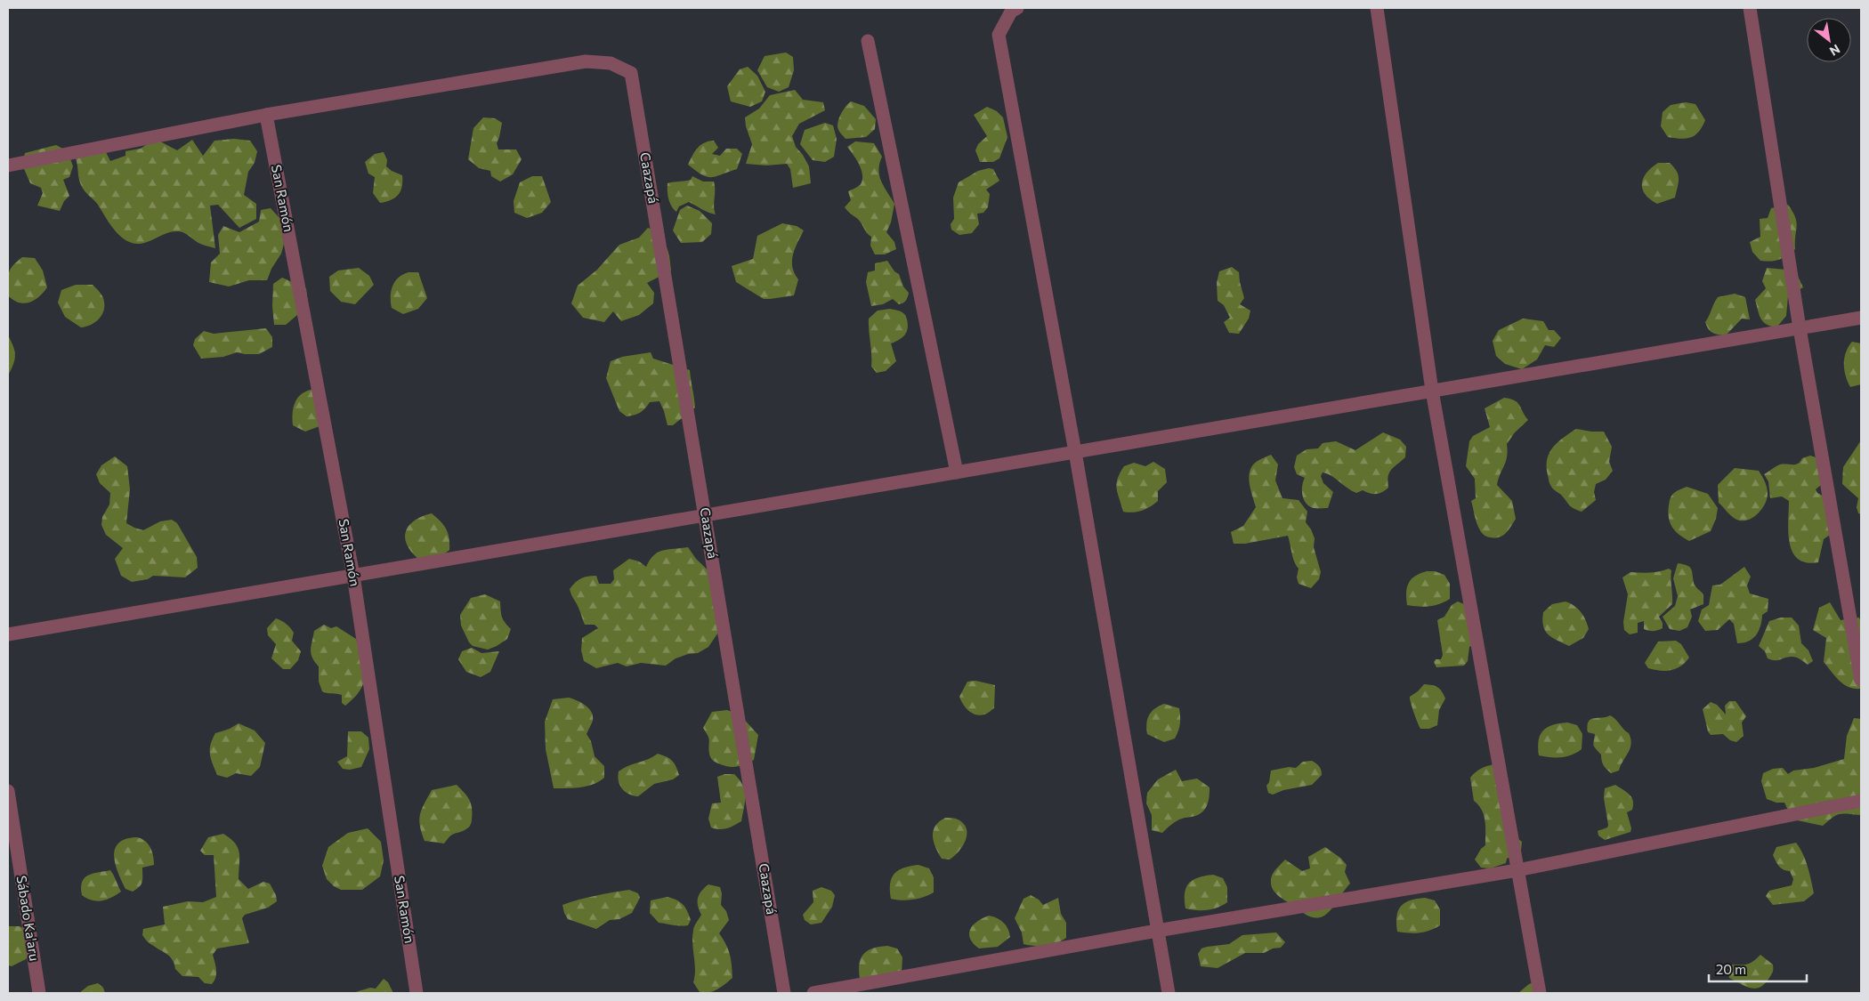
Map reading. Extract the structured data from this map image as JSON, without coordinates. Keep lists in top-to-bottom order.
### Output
{
  "streets": {
    "street": ["Caazapá", "San Ramón", "Sábado Ka'aru"]
  },
  "crossings": [
    ["Caazapá", "San Ramón"]
  ],
  "scale_bar": "20 m",
  "north": "bottom right"
}
